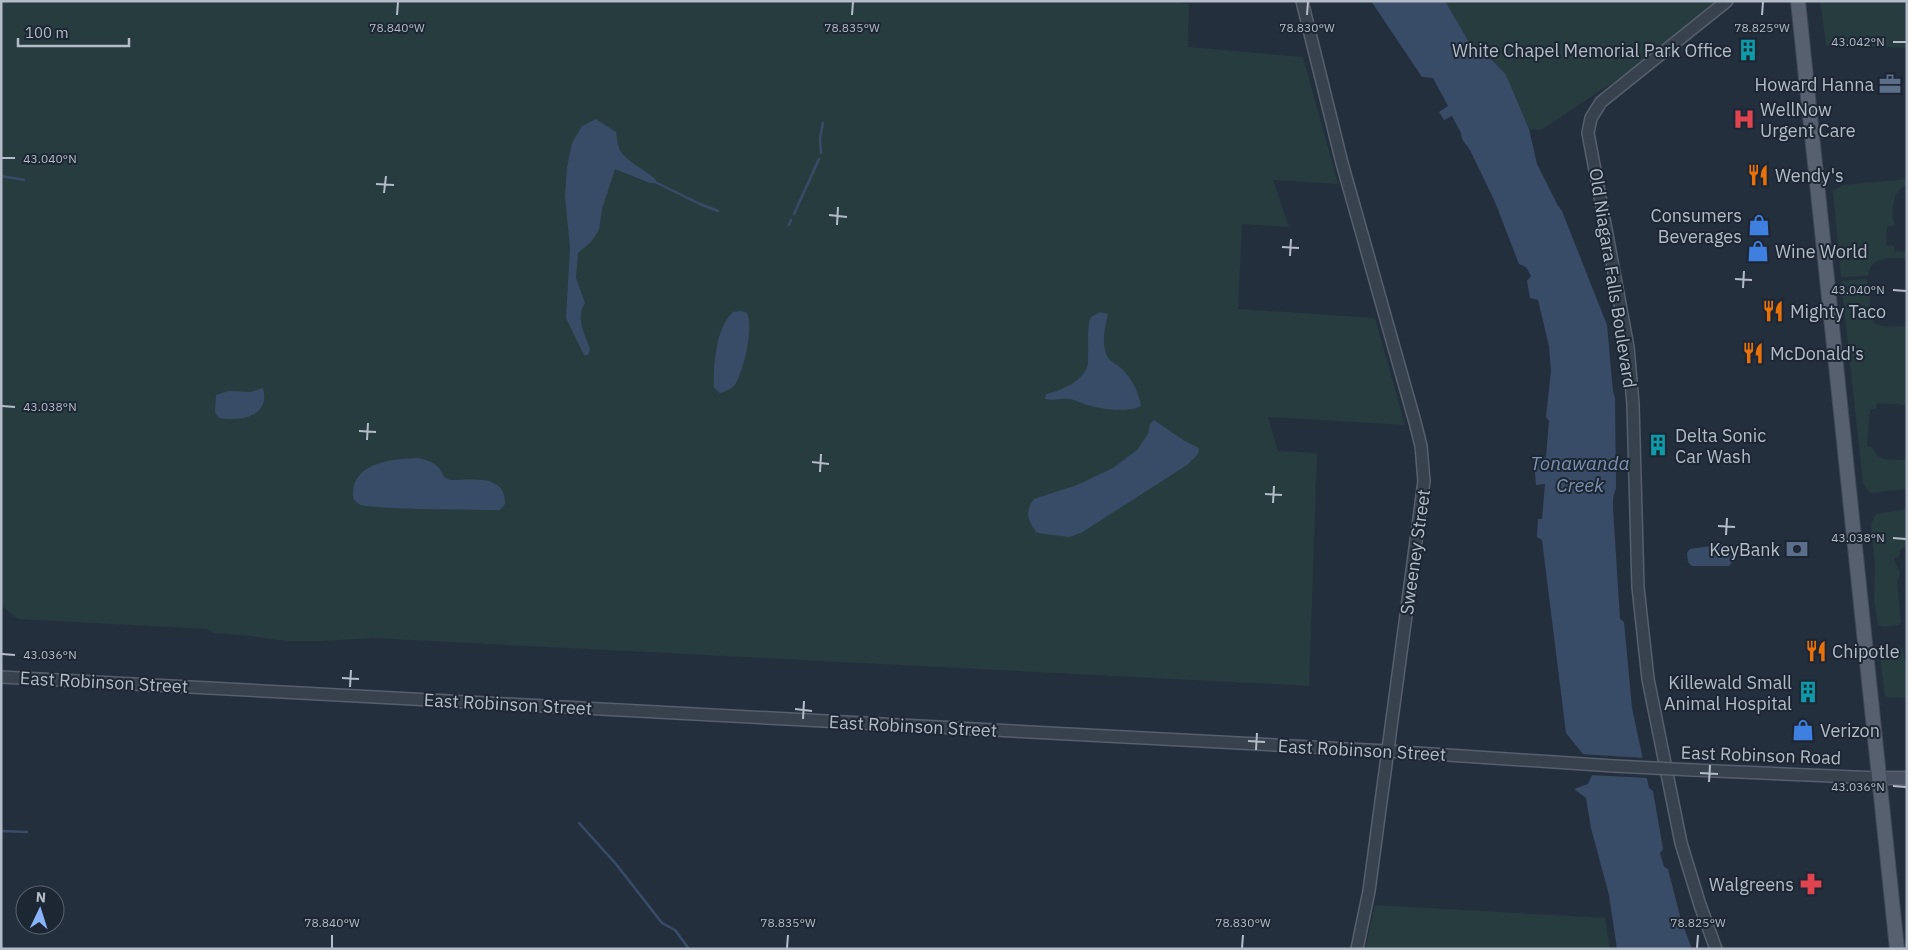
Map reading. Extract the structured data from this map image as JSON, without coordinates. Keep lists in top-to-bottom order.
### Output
{
  "streets": {
    "main road": ["East Robinson Road"],
    "street": ["Old Niagara Falls Boulevard", "Sweeney Street", "East Robinson Street"]
  },
  "crossings": [
    ["Sweeney Street", "East Robinson Street"],
    ["East Robinson Street", "East Robinson Road"]
  ],
  "water": ["Tonawanda Creek"],
  "places": {
    "building": ["White Chapel Memorial Park Office", "Delta Sonic Car Wash", "Killewald Small Animal Hospital"],
    "office": ["Howard Hanna"],
    "hospital": ["WellNow Urgent Care"],
    "restaurant": [
      "Wendy's",
      "Mighty Taco",
      "McDonald's",
      "Chipotle"
    ],
    "shop": ["Consumers Beverages", "Wine World", "Verizon"],
    "bank": ["KeyBank"],
    "pharmacy": ["Walgreens"]
  },
  "scale_bar": "100 m",
  "north": "top",
  "coordinates": [
    "78.840°W",
    "78.835°W",
    "78.830°W",
    "78.825°W",
    "43.042°N",
    "43.040°N",
    "43.038°N",
    "43.036°N"
  ]
}
